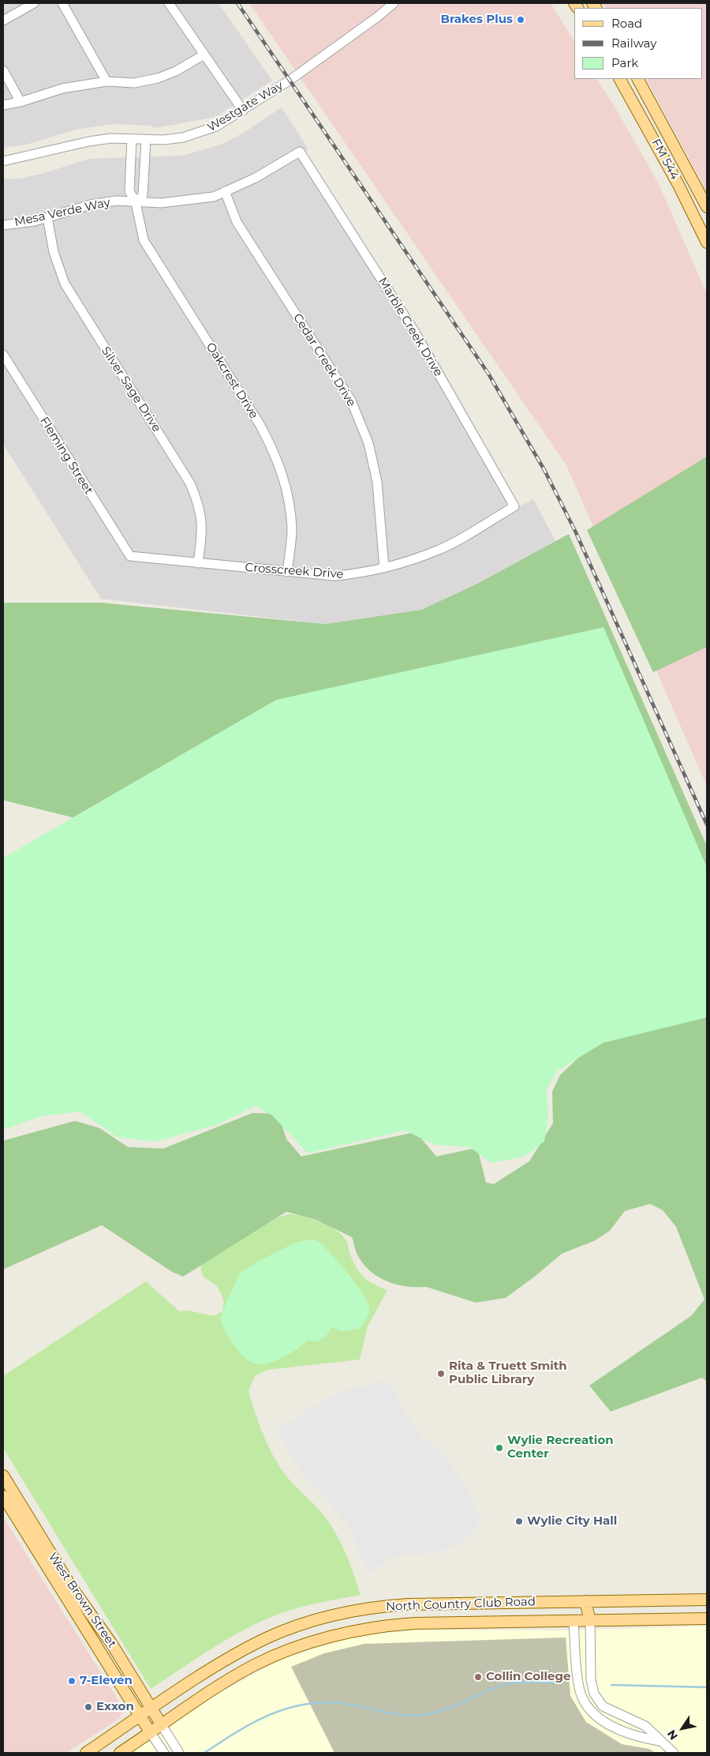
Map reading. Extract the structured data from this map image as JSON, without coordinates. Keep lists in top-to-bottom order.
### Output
{
  "streets": {
    "main road": ["FM 544", "West Brown Street", "North Country Club Road"],
    "street": [
      "Westgate Way",
      "Mesa Verde Way",
      "Marble Creek Drive",
      "Cedar Creek Drive",
      "Oakcrest Drive",
      "Silver Sage Drive",
      "Fleming Street",
      "Crosscreek Drive"
    ]
  },
  "crossings": [
    ["Westgate Way", "Oakcrest Drive"],
    ["Mesa Verde Way", "Marble Creek Drive"],
    ["Mesa Verde Way", "Cedar Creek Drive"],
    ["Mesa Verde Way", "Oakcrest Drive"],
    ["Mesa Verde Way", "Silver Sage Drive"],
    ["Marble Creek Drive", "Crosscreek Drive"],
    ["Cedar Creek Drive", "Crosscreek Drive"],
    ["Oakcrest Drive", "Crosscreek Drive"],
    ["Silver Sage Drive", "Crosscreek Drive"],
    ["Fleming Street", "Crosscreek Drive"],
    ["West Brown Street", "North Country Club Road"]
  ],
  "places": [
    "Brakes Plus",
    "Rita & Truett Smith Public Library",
    "Wylie Recreation Center",
    "Wylie City Hall",
    "Collin College",
    "7-Eleven",
    "Exxon"
  ],
  "legend": ["Road", "Railway", "Park"],
  "north": "bottom left"
}
